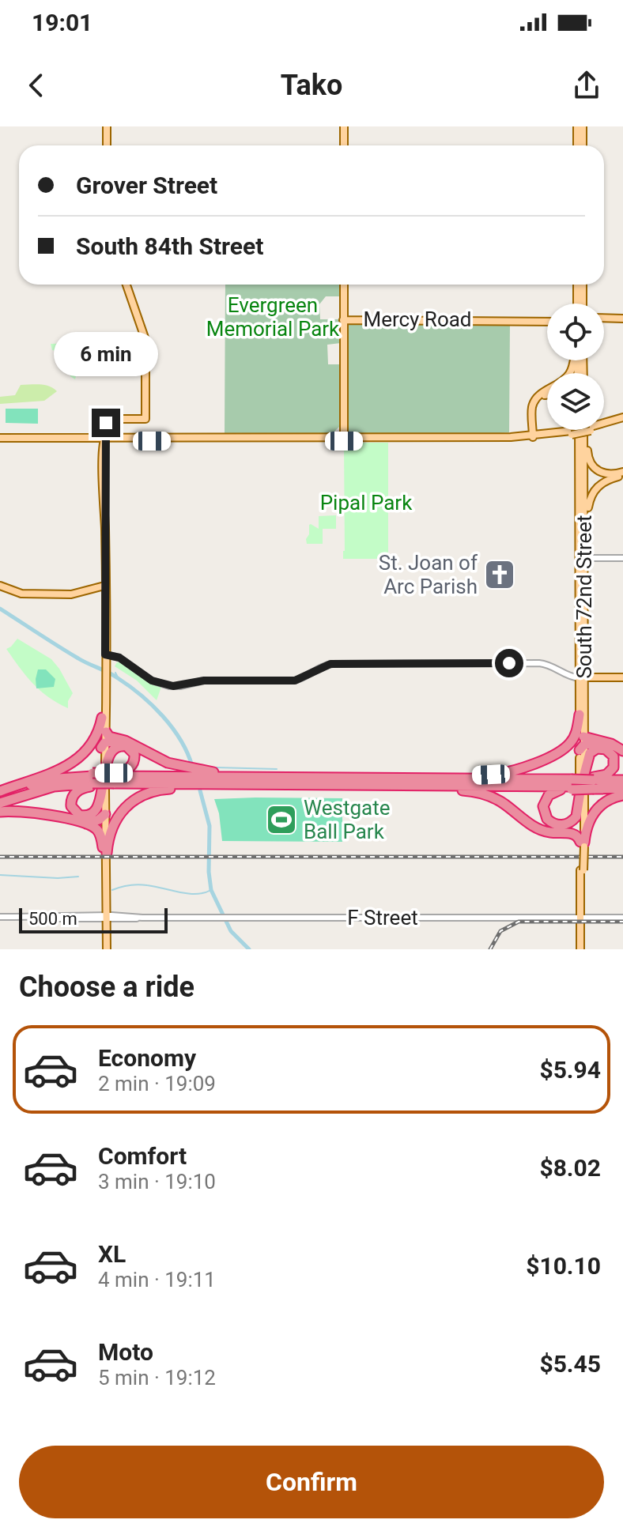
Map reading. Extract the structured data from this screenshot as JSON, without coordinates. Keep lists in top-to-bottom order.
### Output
{
  "streets": {
    "main road": ["Mercy Road", "South 72nd Street"],
    "street": ["F Street"]
  },
  "crossings": [
    ["South 72nd Street", "F Street"]
  ],
  "parks": ["Evergreen Memorial Park", "Pipal Park"],
  "places": {
    "church": ["St. Joan of Arc Parish"],
    "sports": ["Westgate Ball Park"]
  },
  "scale_bar": "500 m",
  "page": {
    "status": "19:01",
    "header": "Tako",
    "banner": ["Grover Street", "South 84th Street"],
    "bubble": "6 min",
    "scale": "500 m",
    "heading": "Choose a ride",
    "list": [
      {
        "name": "Economy",
        "note": "2 min · 19:09",
        "value": "$5.94"
      },
      {
        "name": "Comfort",
        "note": "3 min · 19:10",
        "value": "$8.02"
      },
      {
        "name": "XL",
        "note": "4 min · 19:11",
        "value": "$10.10"
      },
      {
        "name": "Moto",
        "note": "5 min · 19:12",
        "value": "$5.45"
      }
    ],
    "buttons": "Confirm"
  }
}
